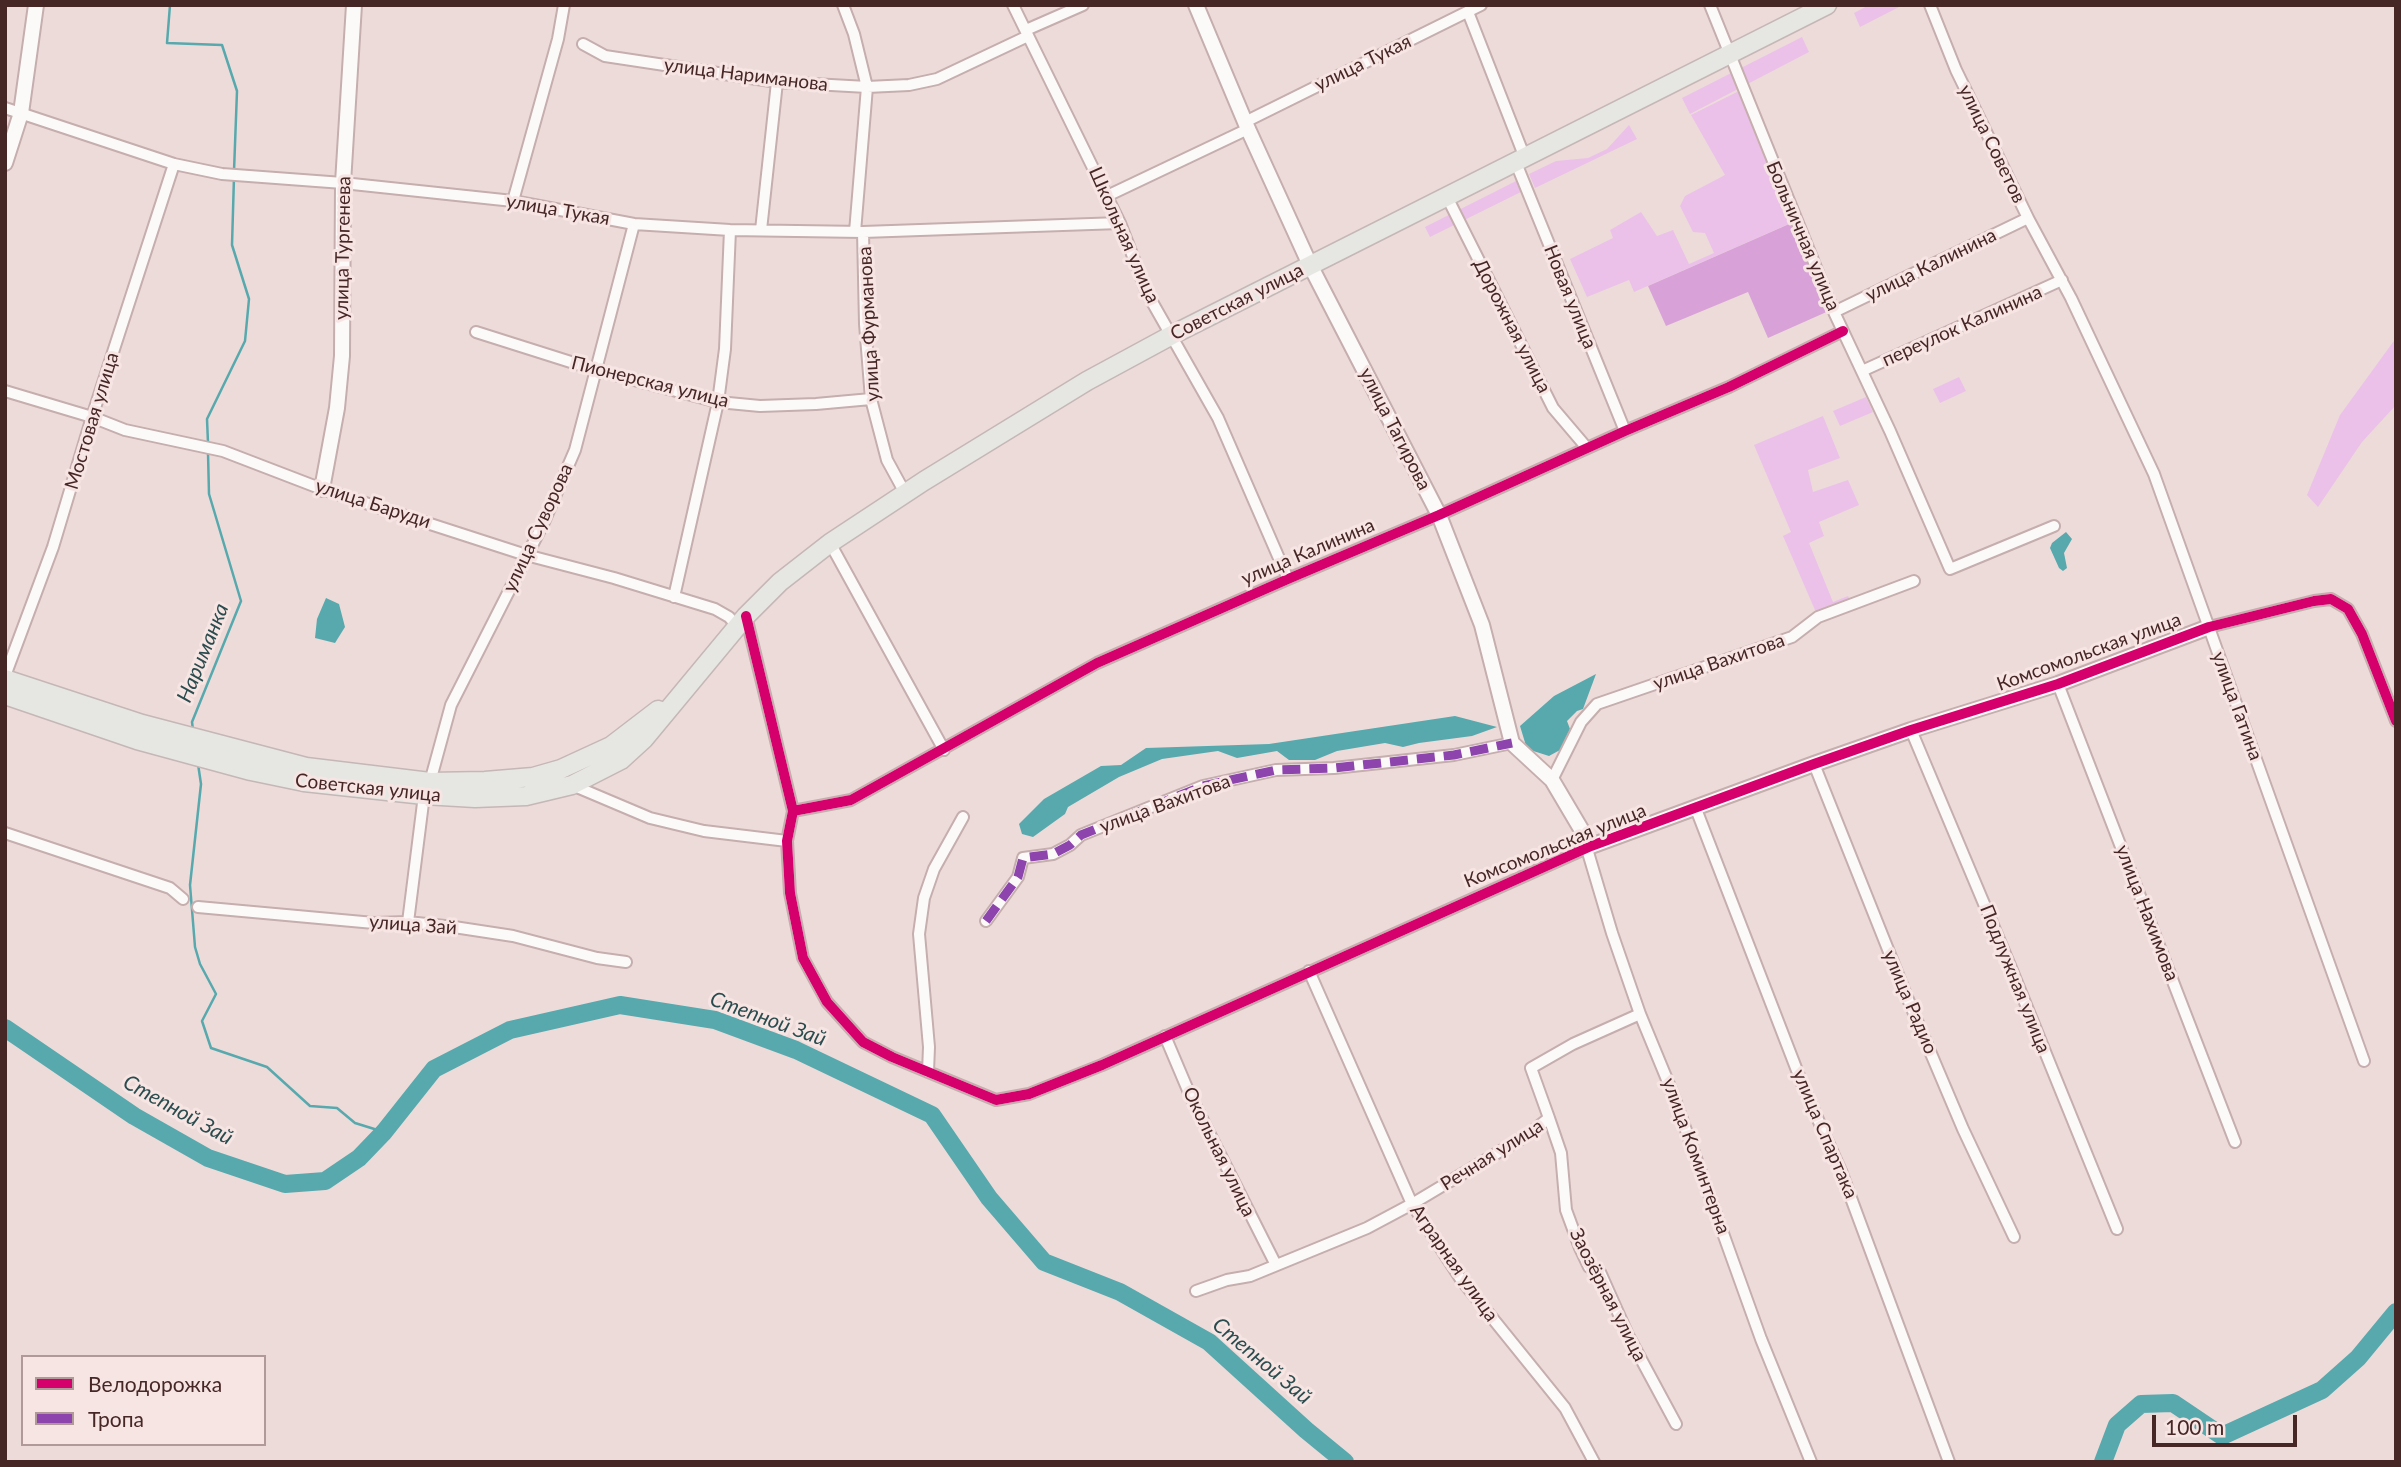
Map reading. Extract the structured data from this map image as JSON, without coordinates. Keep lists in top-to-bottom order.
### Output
{
  "streets": {
    "main road": ["Советская улица"],
    "street": [
      "улица Тукая",
      "улица Нариманова",
      "улица Советов",
      "Школьная улица",
      "Больничная улица",
      "улица Тургенева",
      "улица Калинина",
      "Новая улица",
      "улица Фурманова",
      "Дорожная улица",
      "переулок Калинина",
      "Пионерская улица",
      "Мостовая улица",
      "улица Тагирова",
      "улица Баруди",
      "улица Суворова",
      "Комсомольская улица",
      "улица Вахитова",
      "улица Гатина",
      "улица Нахимова",
      "улица Зай",
      "Подлужная улица",
      "улица Радио",
      "улица Спартака",
      "Окольная улица",
      "Речная улица",
      "улица Коминтерна",
      "Аграрная улица",
      "Заозёрная улица"
    ]
  },
  "crossings": [
    ["улица Тукая", "Школьная улица"],
    ["улица Тукая", "улица Тургенева"],
    ["улица Тукая", "Новая улица"],
    ["улица Тукая", "улица Фурманова"],
    ["улица Тукая", "Мостовая улица"],
    ["улица Тукая", "улица Тагирова"],
    ["улица Тукая", "улица Суворова"],
    ["улица Нариманова", "Школьная улица"],
    ["улица Нариманова", "улица Фурманова"],
    ["улица Советов", "улица Калинина"],
    ["улица Советов", "переулок Калинина"],
    ["улица Советов", "улица Гатина"],
    ["Школьная улица", "улица Калинина"],
    ["Школьная улица", "Советская улица"],
    ["Больничная улица", "улица Калинина"],
    ["Больничная улица", "Советская улица"],
    ["Больничная улица", "переулок Калинина"],
    ["улица Тургенева", "улица Баруди"],
    ["улица Калинина", "Новая улица"],
    ["улица Калинина", "Дорожная улица"],
    ["улица Калинина", "улица Тагирова"],
    ["улица Калинина", "Комсомольская улица"],
    ["Новая улица", "Советская улица"],
    ["Советская улица", "улица Фурманова"],
    ["Советская улица", "Дорожная улица"],
    ["Советская улица", "Мостовая улица"],
    ["Советская улица", "улица Тагирова"],
    ["Советская улица", "улица Баруди"],
    ["Советская улица", "улица Суворова"],
    ["улица Фурманова", "Пионерская улица"],
    ["переулок Калинина", "улица Гатина"],
    ["Пионерская улица", "улица Суворова"],
    ["Мостовая улица", "улица Баруди"],
    ["улица Тагирова", "улица Вахитова"],
    ["улица Баруди", "улица Суворова"],
    ["улица Суворова", "улица Зай"],
    ["Комсомольская улица", "улица Гатина"],
    ["Комсомольская улица", "улица Нахимова"],
    ["Комсомольская улица", "Подлужная улица"],
    ["Комсомольская улица", "улица Радио"],
    ["Комсомольская улица", "улица Спартака"],
    ["Комсомольская улица", "Окольная улица"],
    ["Комсомольская улица", "улица Коминтерна"],
    ["Комсомольская улица", "Аграрная улица"],
    ["Окольная улица", "Речная улица"],
    ["Речная улица", "улица Коминтерна"],
    ["Речная улица", "Аграрная улица"],
    ["Речная улица", "Заозёрная улица"]
  ],
  "water": ["Нариманка", "Степной Зай"],
  "legend": ["Велодорожка", "Тропа"],
  "scale_bar": "100 m"
}
